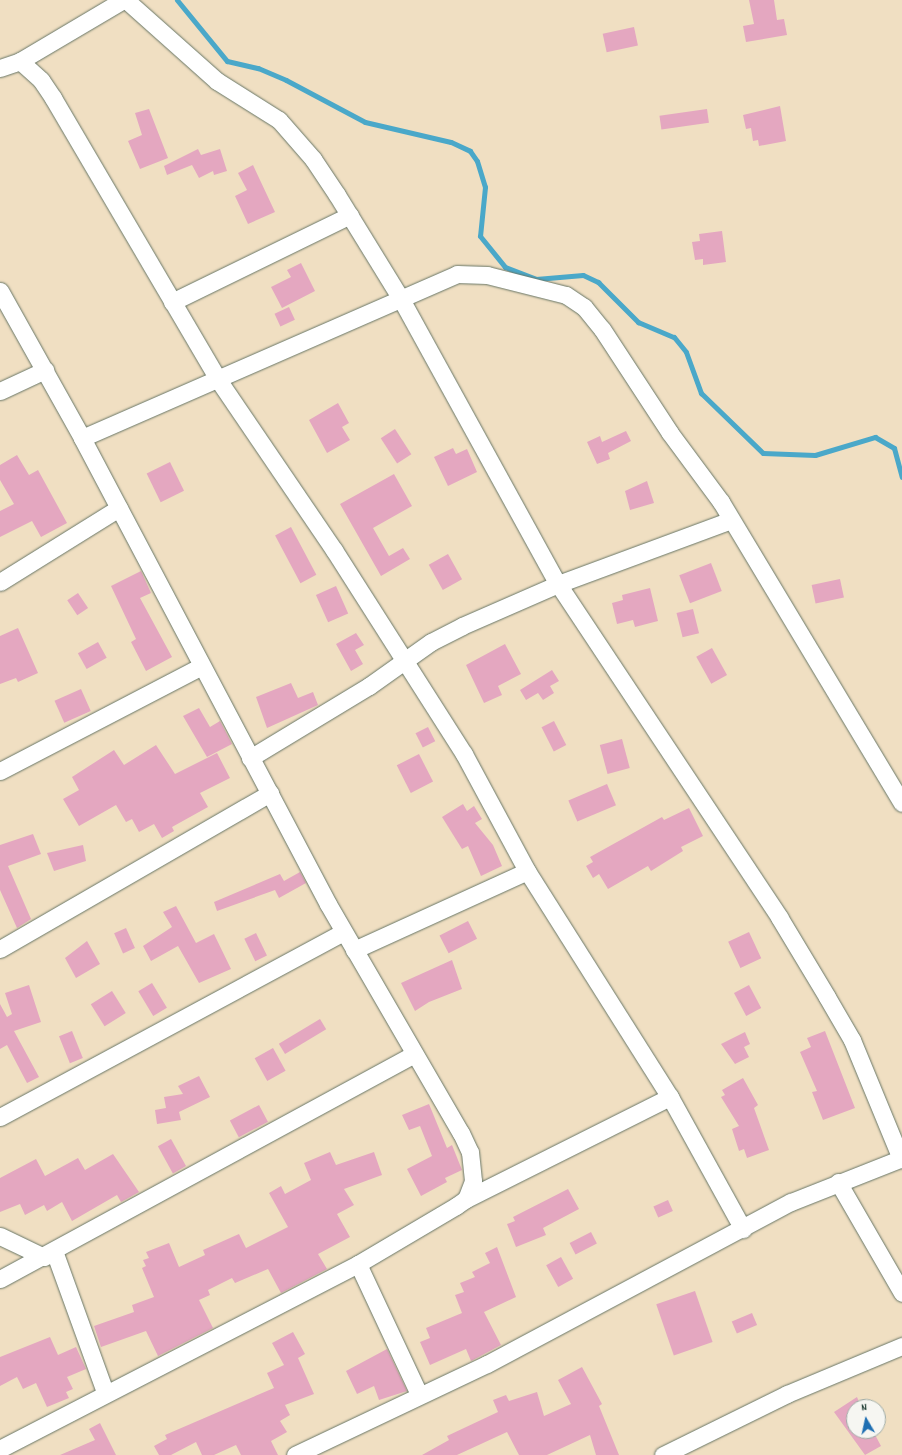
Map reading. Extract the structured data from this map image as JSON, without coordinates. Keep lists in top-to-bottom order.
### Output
{
  "north": "top"
}
